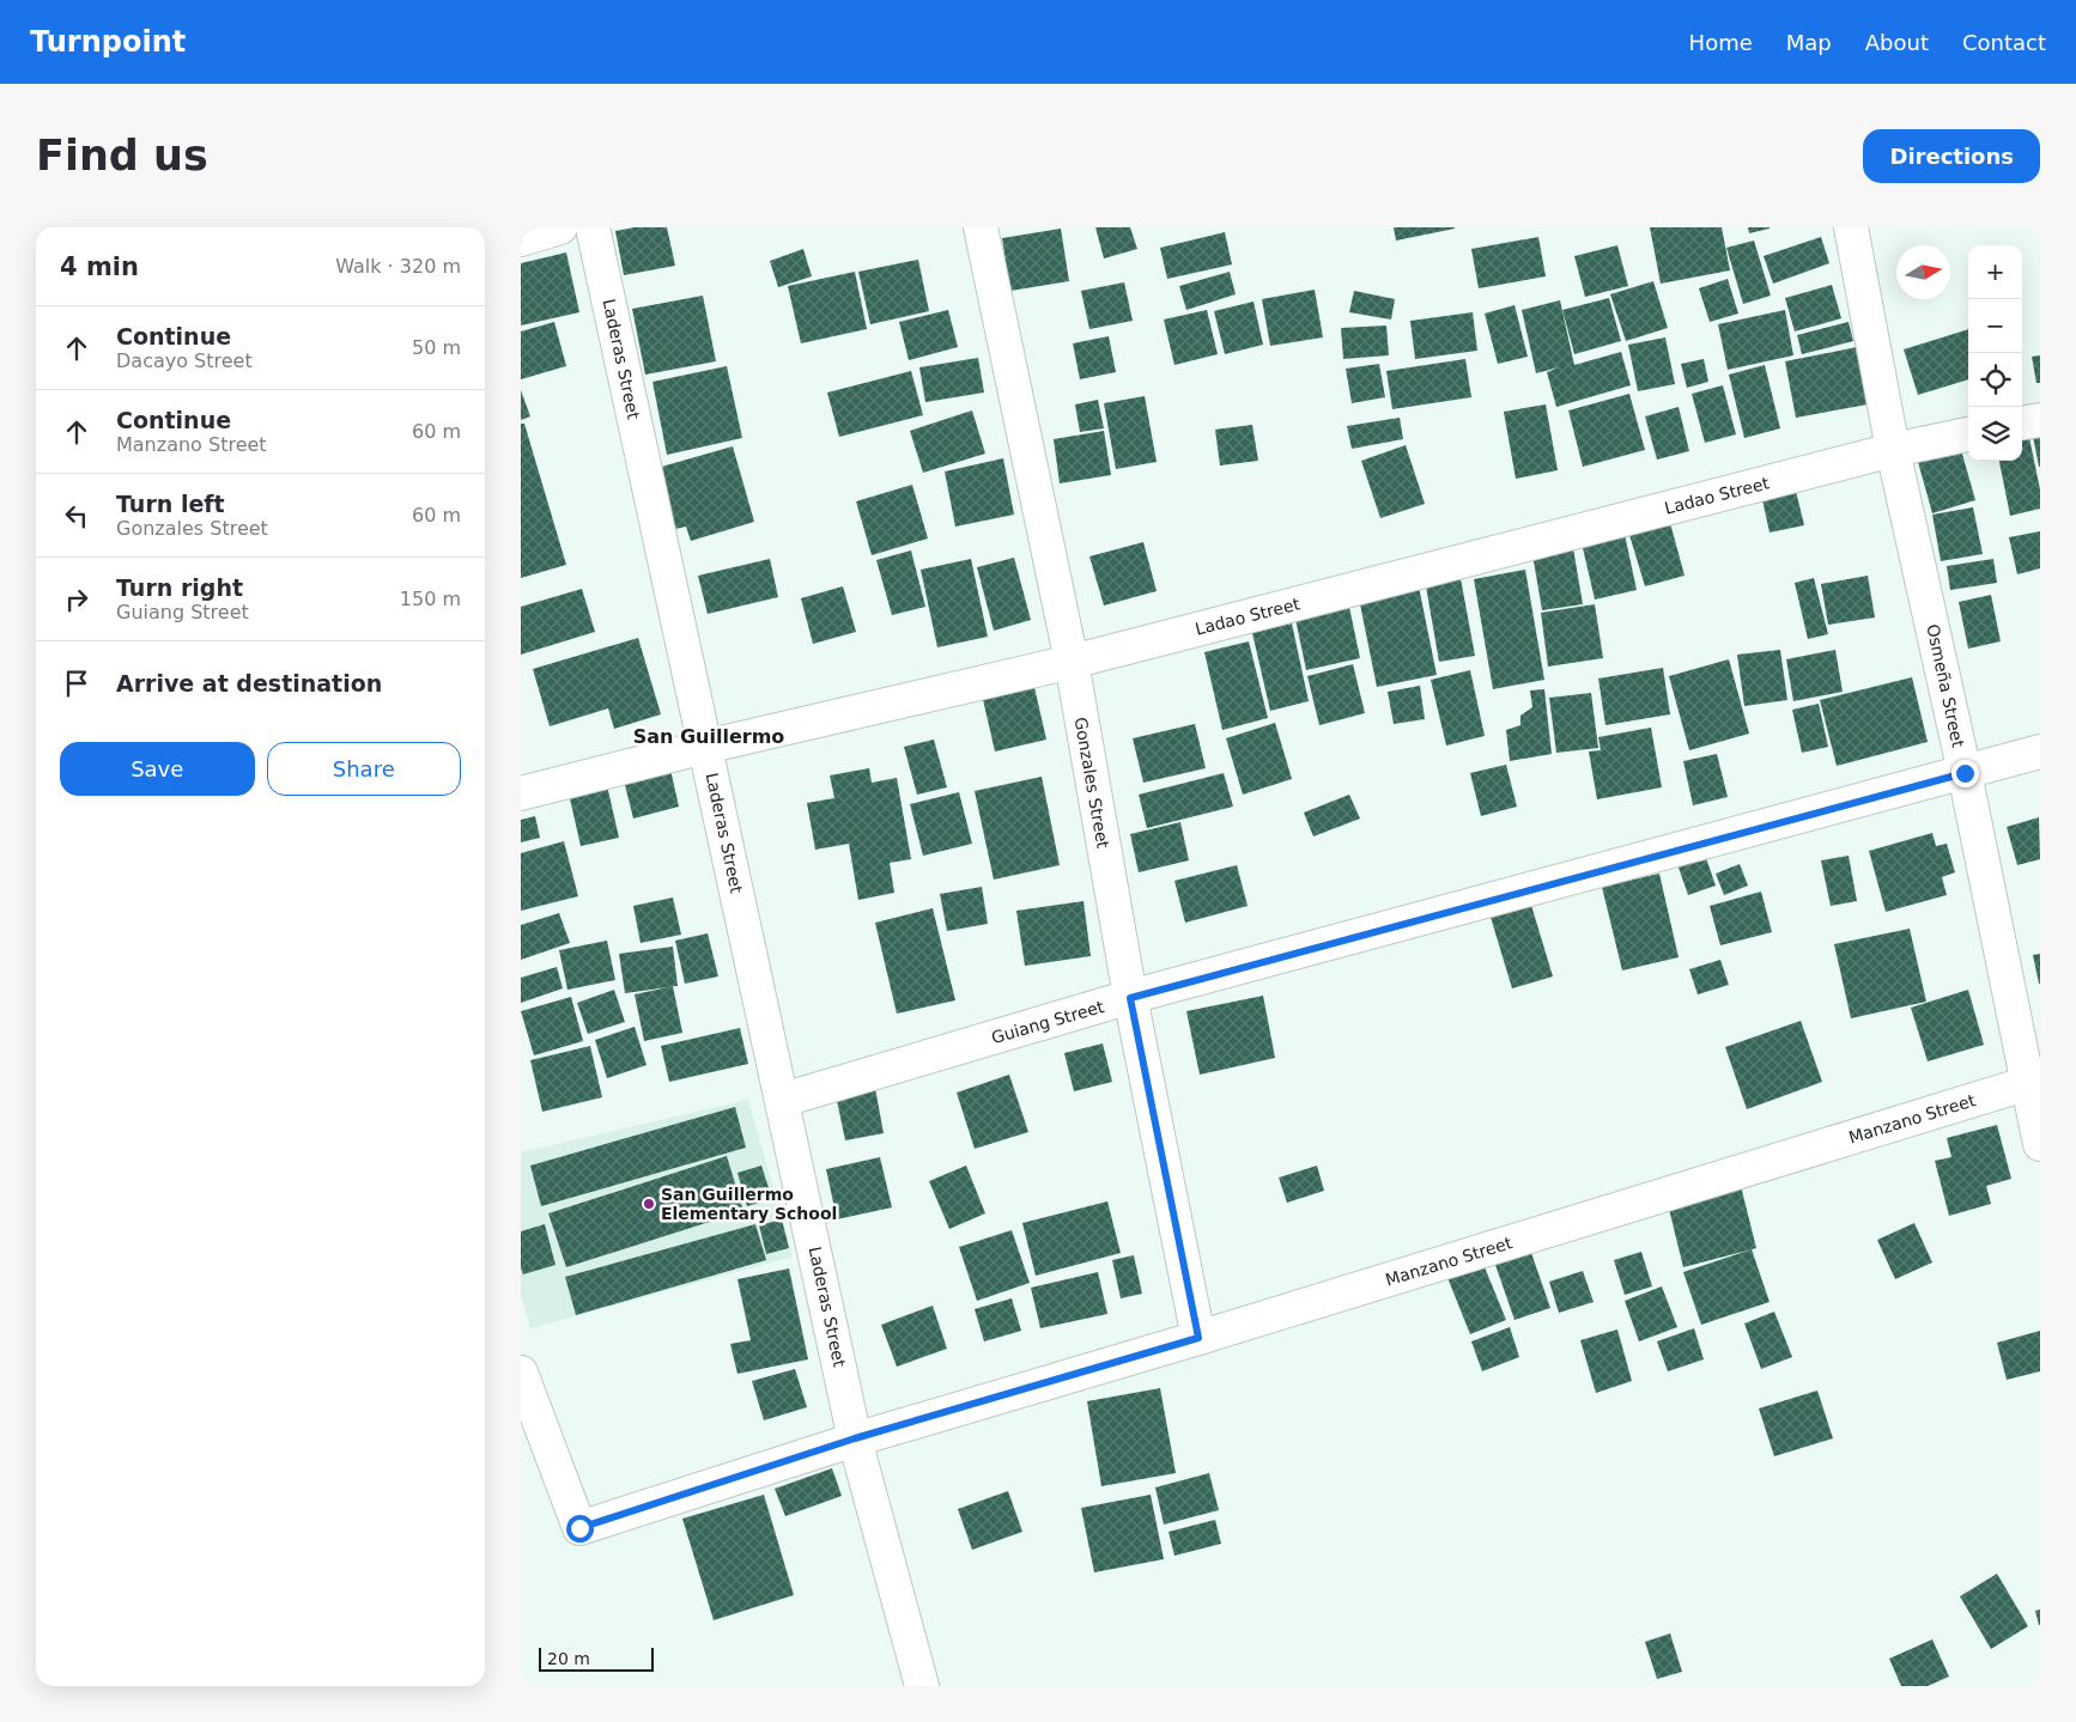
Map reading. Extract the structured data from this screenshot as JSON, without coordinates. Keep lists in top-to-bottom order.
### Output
{
  "streets": {
    "street": [
      "Laderas Street",
      "Ladao Street",
      "Osmeña Street",
      "Gonzales Street",
      "Guiang Street",
      "Manzano Street"
    ]
  },
  "crossings": [
    ["Laderas Street", "Ladao Street"],
    ["Laderas Street", "Guiang Street"],
    ["Laderas Street", "Manzano Street"],
    ["Ladao Street", "Osmeña Street"],
    ["Ladao Street", "Gonzales Street"],
    ["Osmeña Street", "Guiang Street"],
    ["Osmeña Street", "Manzano Street"],
    ["Gonzales Street", "Guiang Street"],
    ["Gonzales Street", "Manzano Street"]
  ],
  "districts": ["San Guillermo"],
  "places": ["San Guillermo Elementary School"],
  "scale_bar": "20 m",
  "north": "right",
  "page": {
    "header": "Turnpoint",
    "nav": [
      "Home",
      "Map",
      "About",
      "Contact"
    ],
    "buttons": [
      "Directions",
      ["Save", "Share"]
    ],
    "title": "Find us",
    "heading": ["4 min", "Walk · 320 m"],
    "map_buttons": ["+", "−"],
    "list": [
      ["Continue", "Dacayo Street", "50 m"],
      ["Continue", "Manzano Street", "60 m"],
      ["Turn left", "Gonzales Street", "60 m"],
      ["Turn right", "Guiang Street", "150 m"],
      "Arrive at destination"
    ],
    "scale": "20 m"
  }
}
